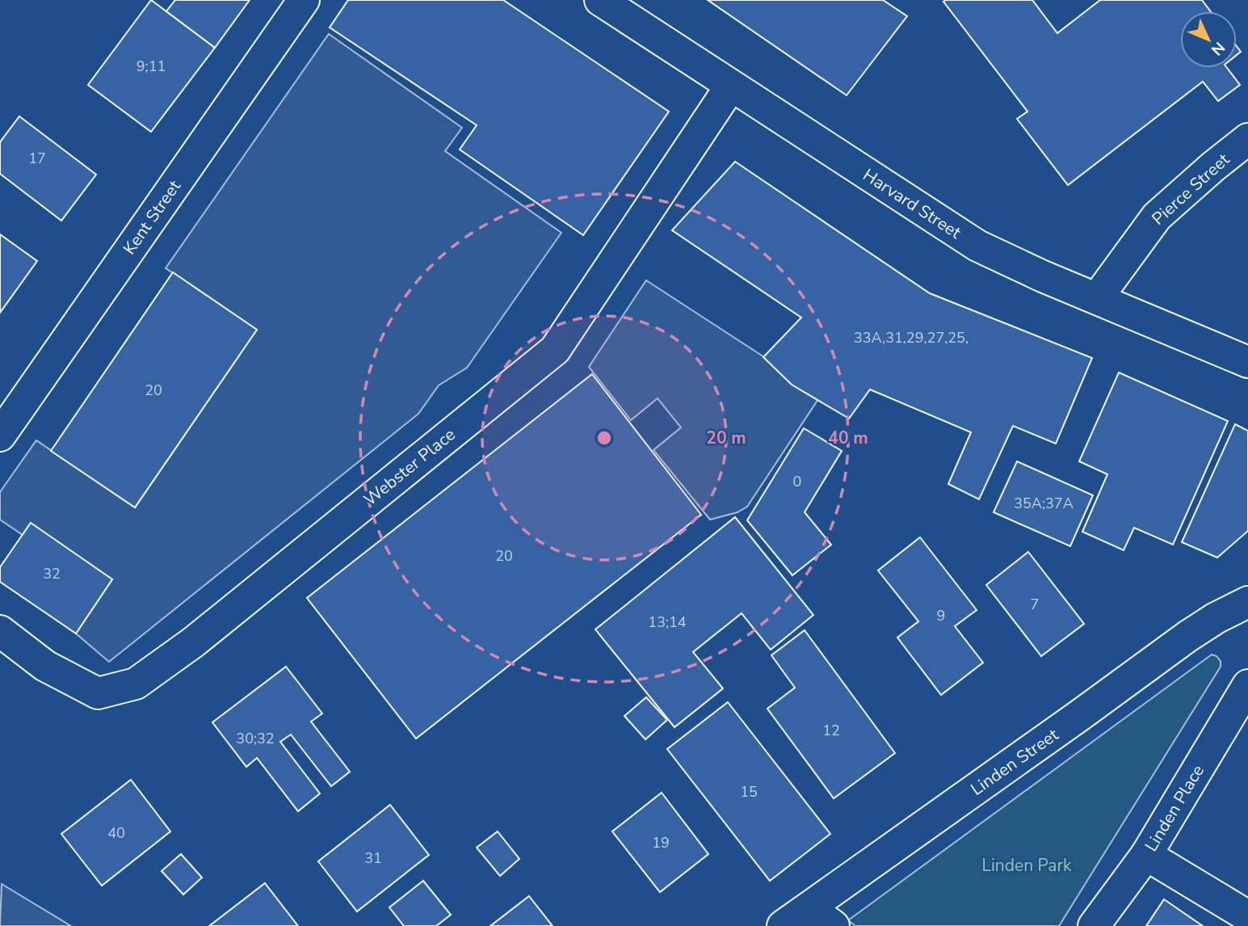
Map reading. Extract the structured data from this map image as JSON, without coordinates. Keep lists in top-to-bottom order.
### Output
{
  "streets": {
    "street": [
      "Pierce Street",
      "Harvard Street",
      "Kent Street",
      "Webster Place",
      "Linden Street",
      "Linden Place"
    ]
  },
  "crossings": [
    ["Pierce Street", "Harvard Street"],
    ["Harvard Street", "Webster Place"]
  ],
  "parks": ["Linden Park"],
  "house_numbers": [
    "9;11",
    "17",
    "33A,31,29,27,25,",
    "20",
    "0",
    "35A;37A",
    "20",
    "32",
    "7",
    "9",
    "13;14",
    "12",
    "30;32",
    "15",
    "40",
    "19",
    "31"
  ],
  "north": "bottom right",
  "rings": ["20 m", "40 m"]
}
